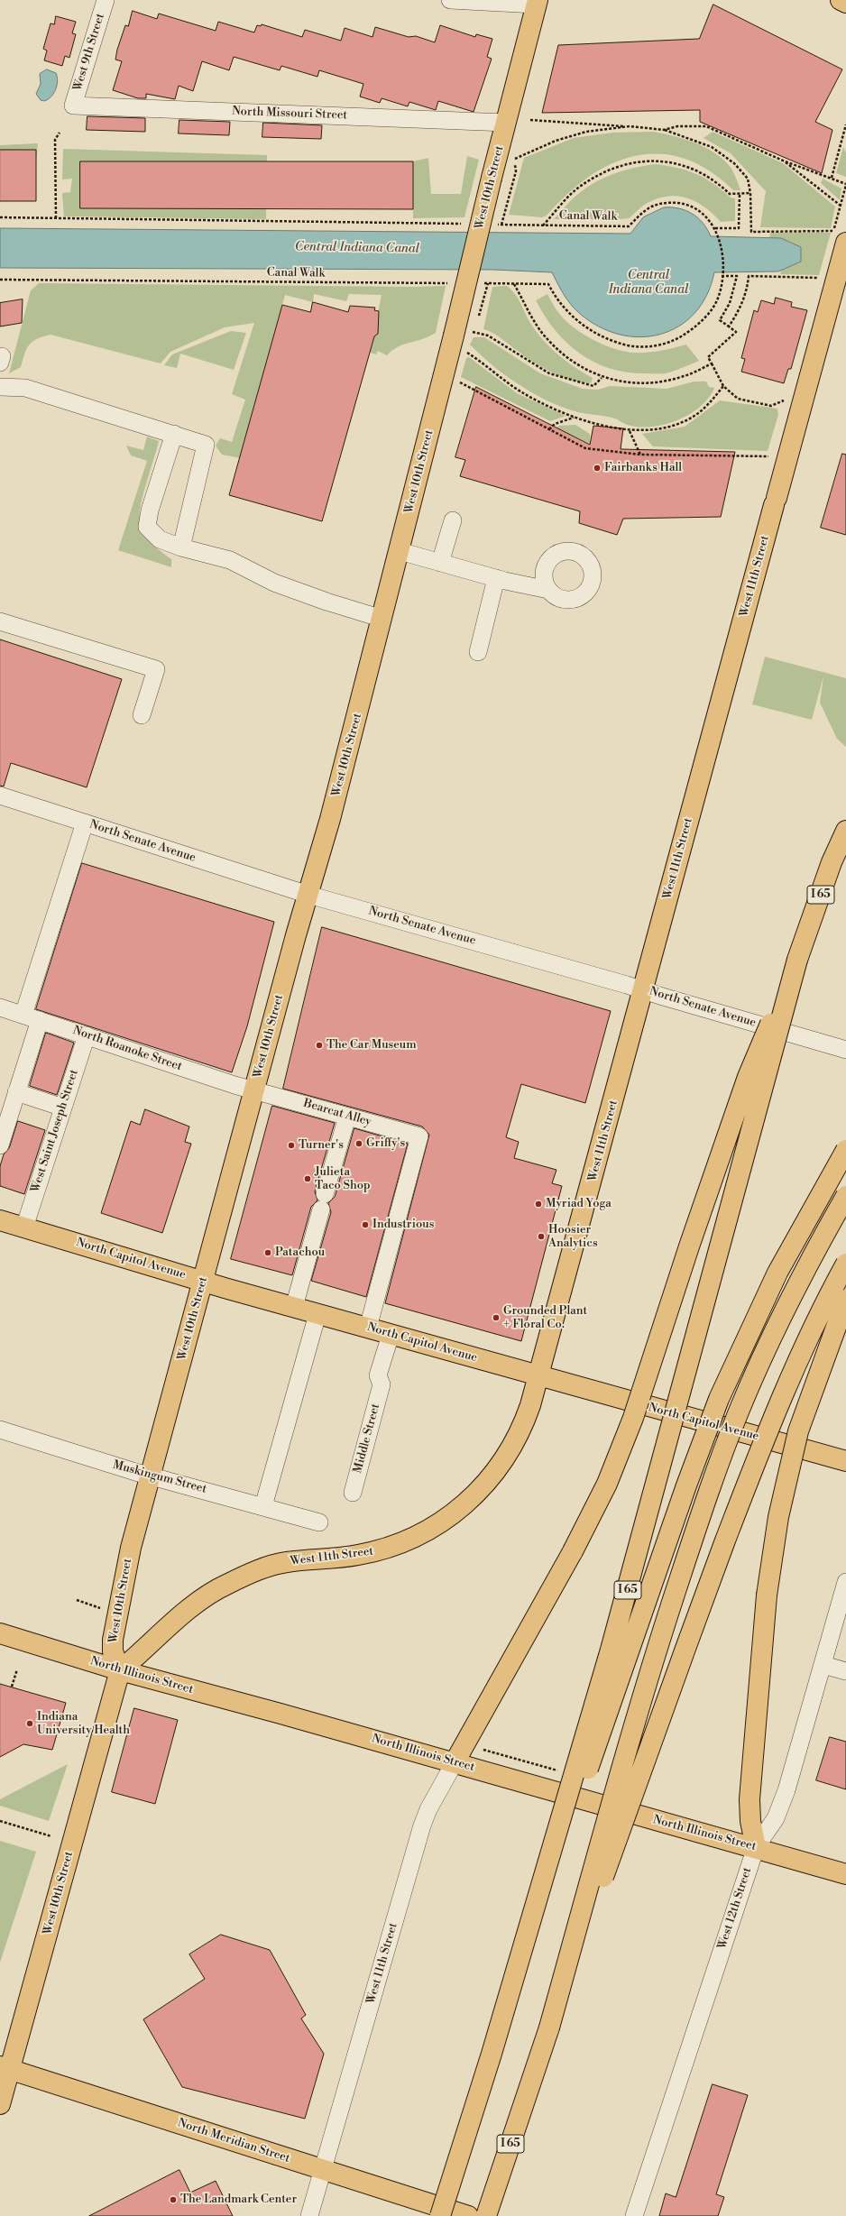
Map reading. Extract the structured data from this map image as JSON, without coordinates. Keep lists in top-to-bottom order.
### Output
{
  "streets": {
    "main road": [
      "West 10th Street",
      "West 11th Street",
      "I 65",
      "North Capitol Avenue",
      "North Illinois Street",
      "North Meridian Street"
    ],
    "street": [
      "West 9th Street",
      "North Missouri Street",
      "North Senate Avenue",
      "North Roanoke Street",
      "Bearcat Alley",
      "West Saint Joseph Street",
      "Middle Street",
      "Muskingum Street",
      "West 12th Street"
    ],
    "path": ["Canal Walk"]
  },
  "crossings": [
    ["West 9th Street", "North Missouri Street"],
    ["North Missouri Street", "West 10th Street"],
    ["West 10th Street", "West 11th Street"],
    ["West 10th Street", "North Senate Avenue"],
    ["West 10th Street", "North Roanoke Street"],
    ["West 10th Street", "Bearcat Alley"],
    ["West 10th Street", "North Capitol Avenue"],
    ["West 10th Street", "Muskingum Street"],
    ["West 10th Street", "North Illinois Street"],
    ["West 10th Street", "North Meridian Street"],
    ["West 11th Street", "North Senate Avenue"],
    ["West 11th Street", "North Capitol Avenue"],
    ["West 11th Street", "North Illinois Street"],
    ["West 11th Street", "North Meridian Street"],
    ["North Roanoke Street", "Bearcat Alley"],
    ["North Roanoke Street", "West Saint Joseph Street"],
    ["Bearcat Alley", "North Capitol Avenue"],
    ["West Saint Joseph Street", "North Capitol Avenue"],
    ["North Capitol Avenue", "Middle Street"],
    ["North Illinois Street", "West 12th Street"]
  ],
  "water": ["Central Indiana Canal"],
  "places": [
    "Fairbanks Hall",
    "The Car Museum",
    "Griffy's",
    "Turner's",
    "Julieta Taco Shop",
    "Myriad Yoga",
    "Industrious",
    "Hoosier Analytics",
    "Patachou",
    "Grounded Plant + Floral Co.",
    "Indiana University Health",
    "The Landmark Center"
  ]
}
